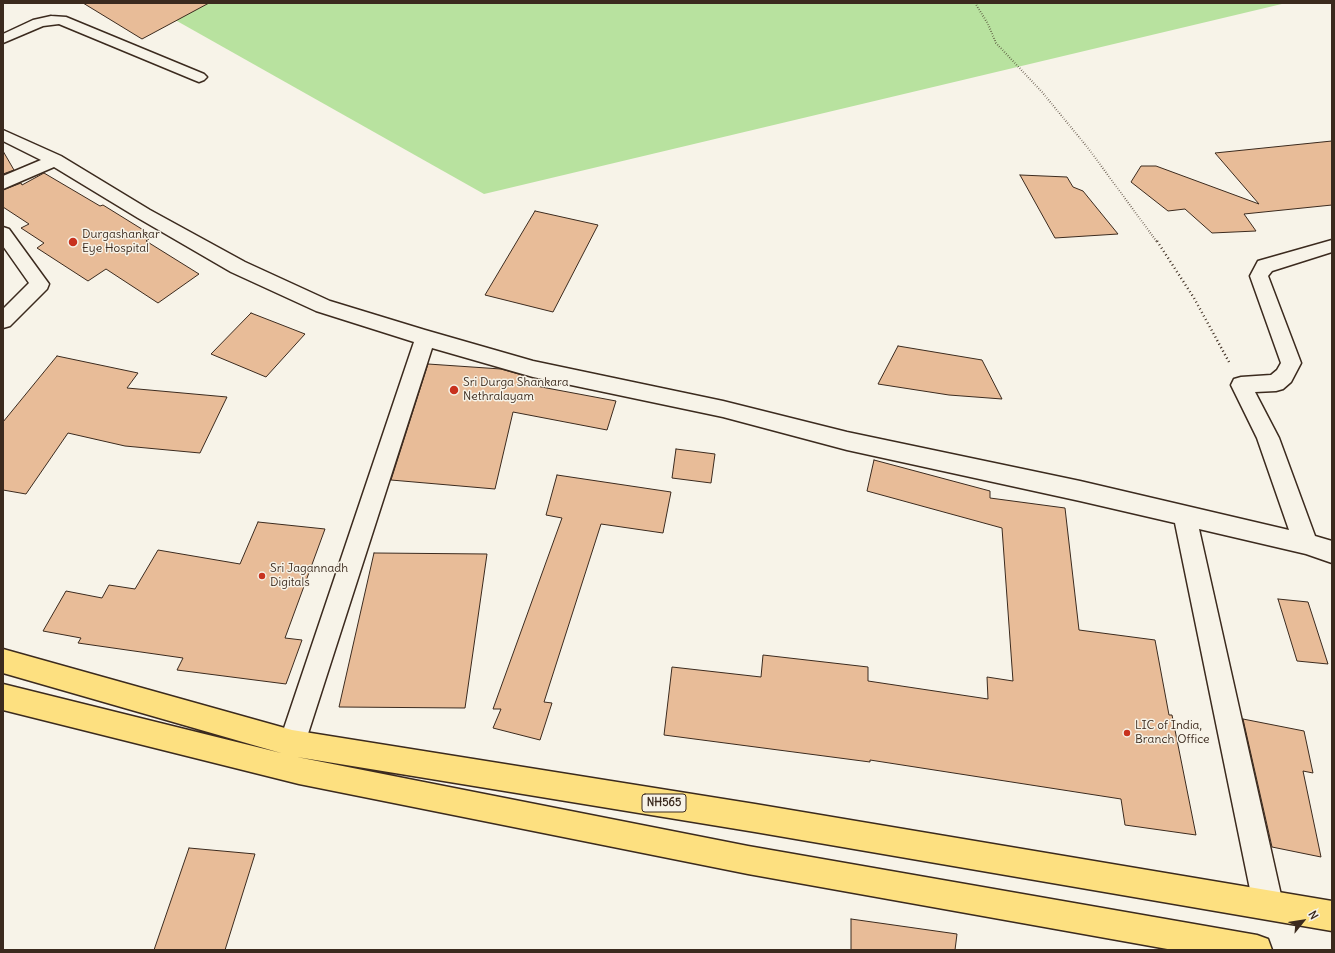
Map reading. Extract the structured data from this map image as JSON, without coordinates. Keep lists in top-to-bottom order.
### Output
{
  "streets": {
    "highway": ["NH565"]
  },
  "places": [
    "Durgashankar Eye Hospital",
    "Sri Durga Shankara Nethralayam",
    "Sri Jagannadh Digitals",
    "LIC of India, Branch Office"
  ],
  "north": "top right"
}
